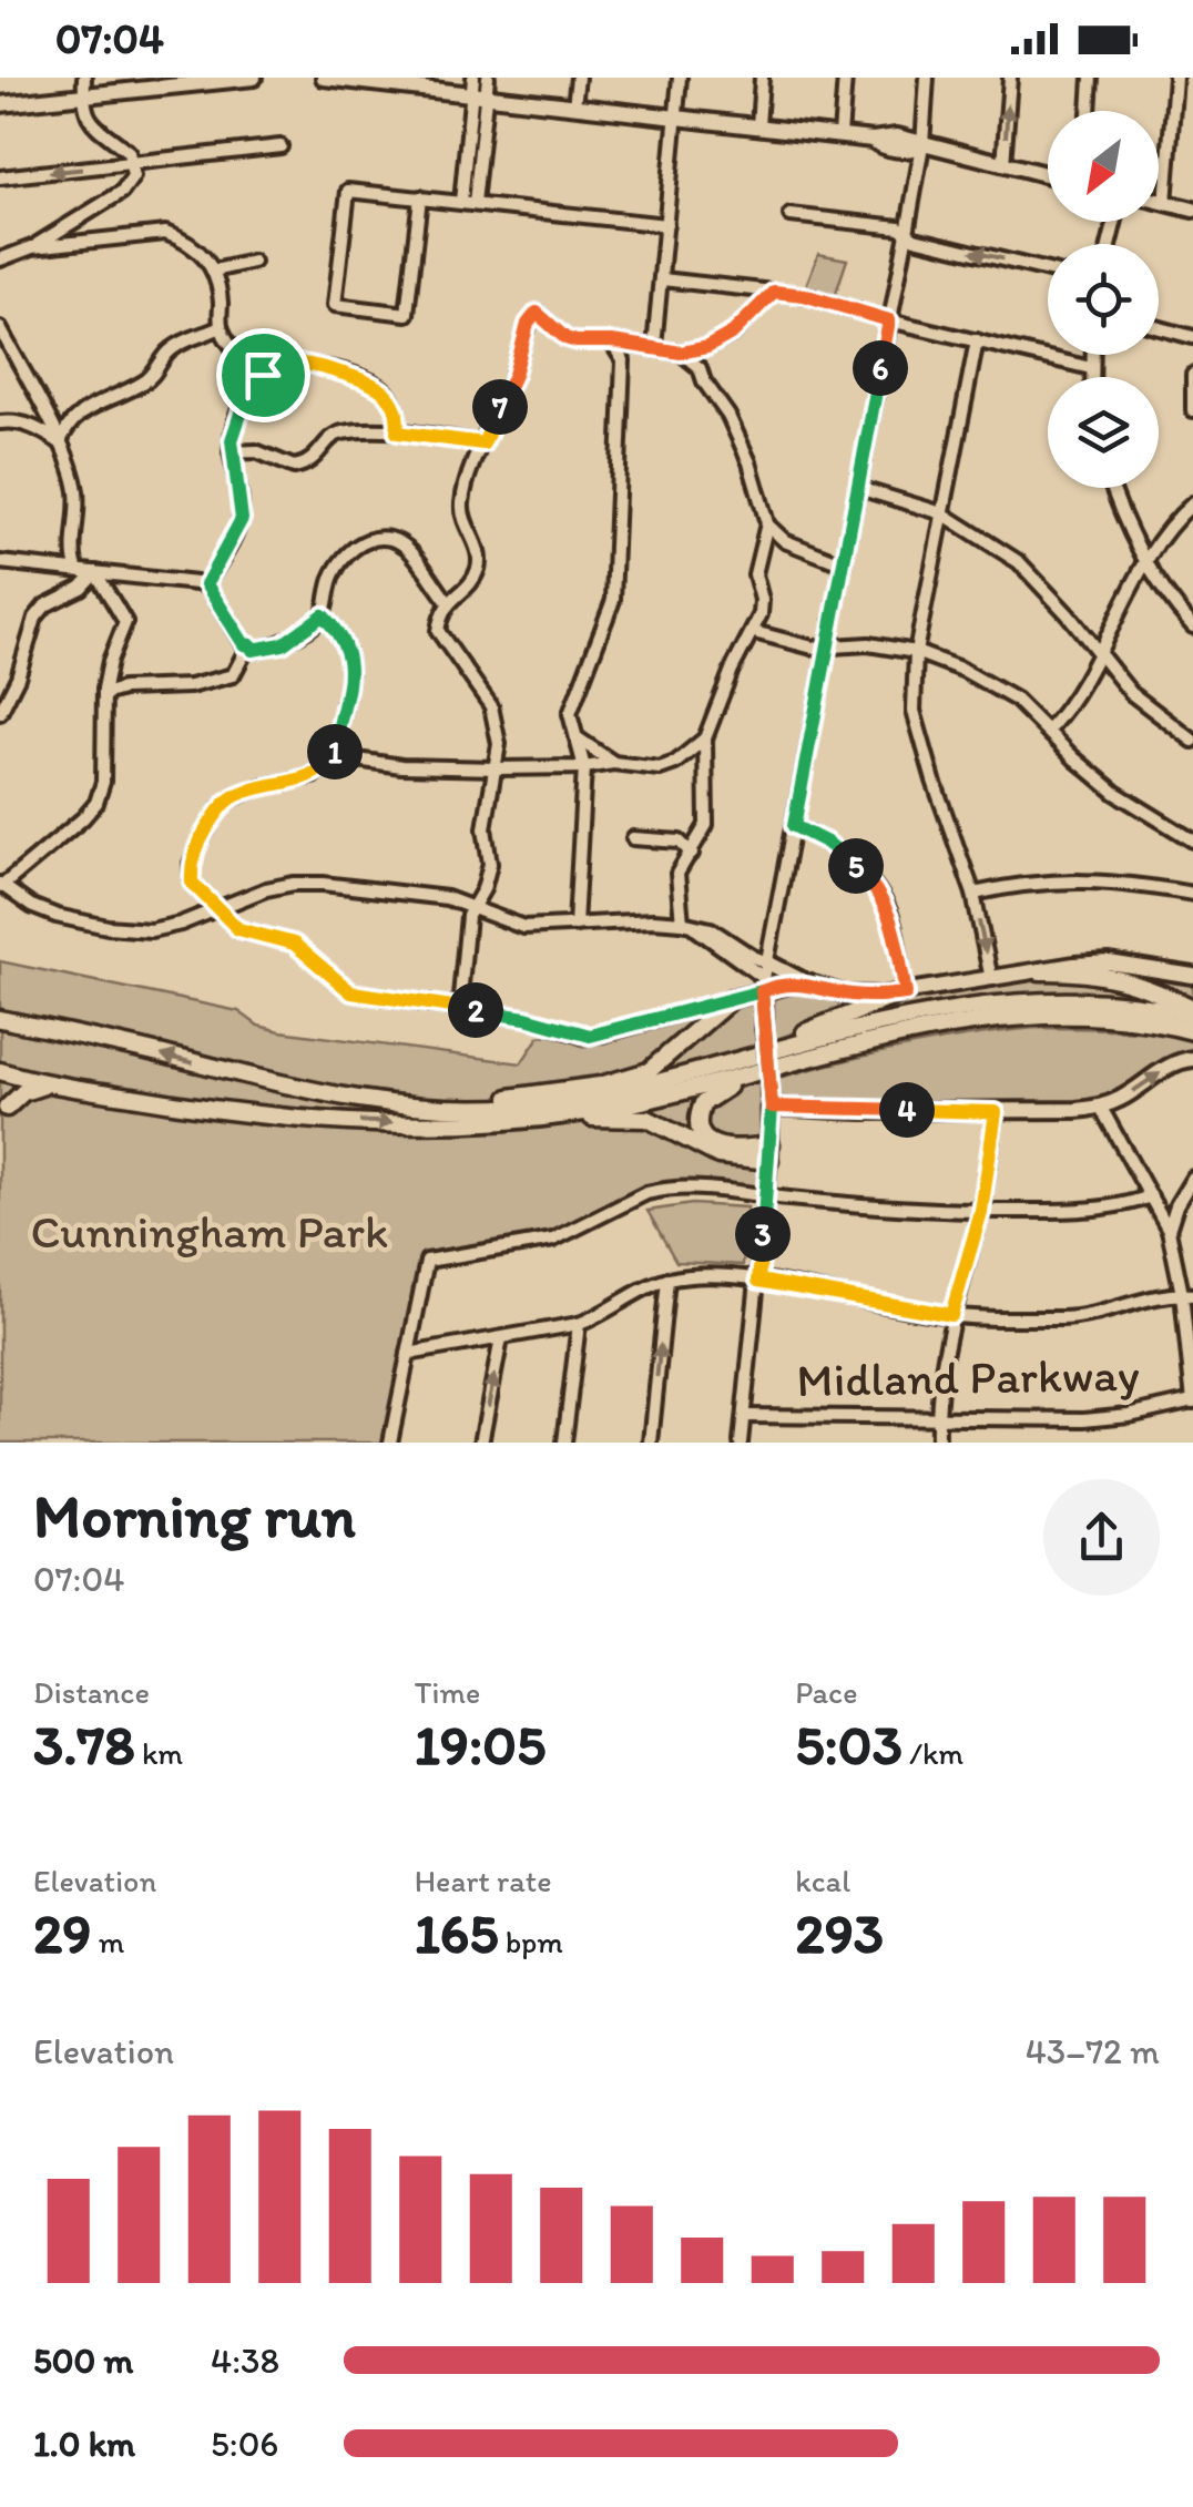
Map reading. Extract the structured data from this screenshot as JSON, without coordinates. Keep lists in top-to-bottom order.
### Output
{
  "streets": {
    "street": ["Midland Parkway"]
  },
  "parks": ["Cunningham Park"],
  "north": "bottom left",
  "page": {
    "status": "07:04",
    "pins": [
      "6",
      "7",
      "1",
      "5",
      "2",
      "4",
      "3"
    ],
    "heading": ["Morning run", "07:04"],
    "stats": [
      ["Distance", "3.78 km"],
      ["Time", "19:05"],
      ["Pace", "5:03 /km"],
      ["Elevation", "29 m"],
      ["Heart rate", "165 bpm"],
      ["kcal", "293"]
    ],
    "chart": ["Elevation", "43–72 m"],
    "list": [
      {
        "name": "500 m",
        "note": "4:38"
      },
      {
        "name": "1.0 km",
        "note": "5:06"
      }
    ]
  }
}
